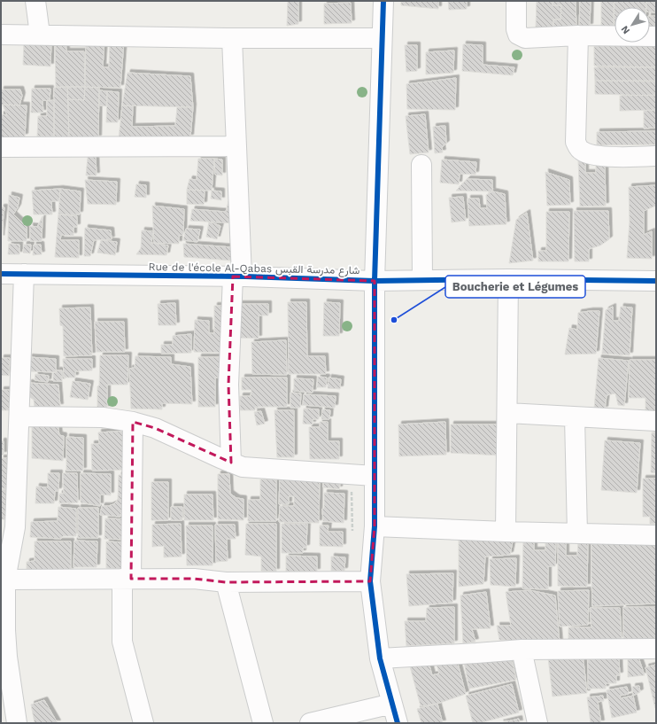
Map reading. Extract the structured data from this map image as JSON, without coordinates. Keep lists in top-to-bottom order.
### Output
{
  "streets": {
    "street": ["Rue de l'école Al-Qabas شارع مدرسة القبس"]
  },
  "places": ["Boucherie et Légumes"],
  "north": "bottom left"
}
